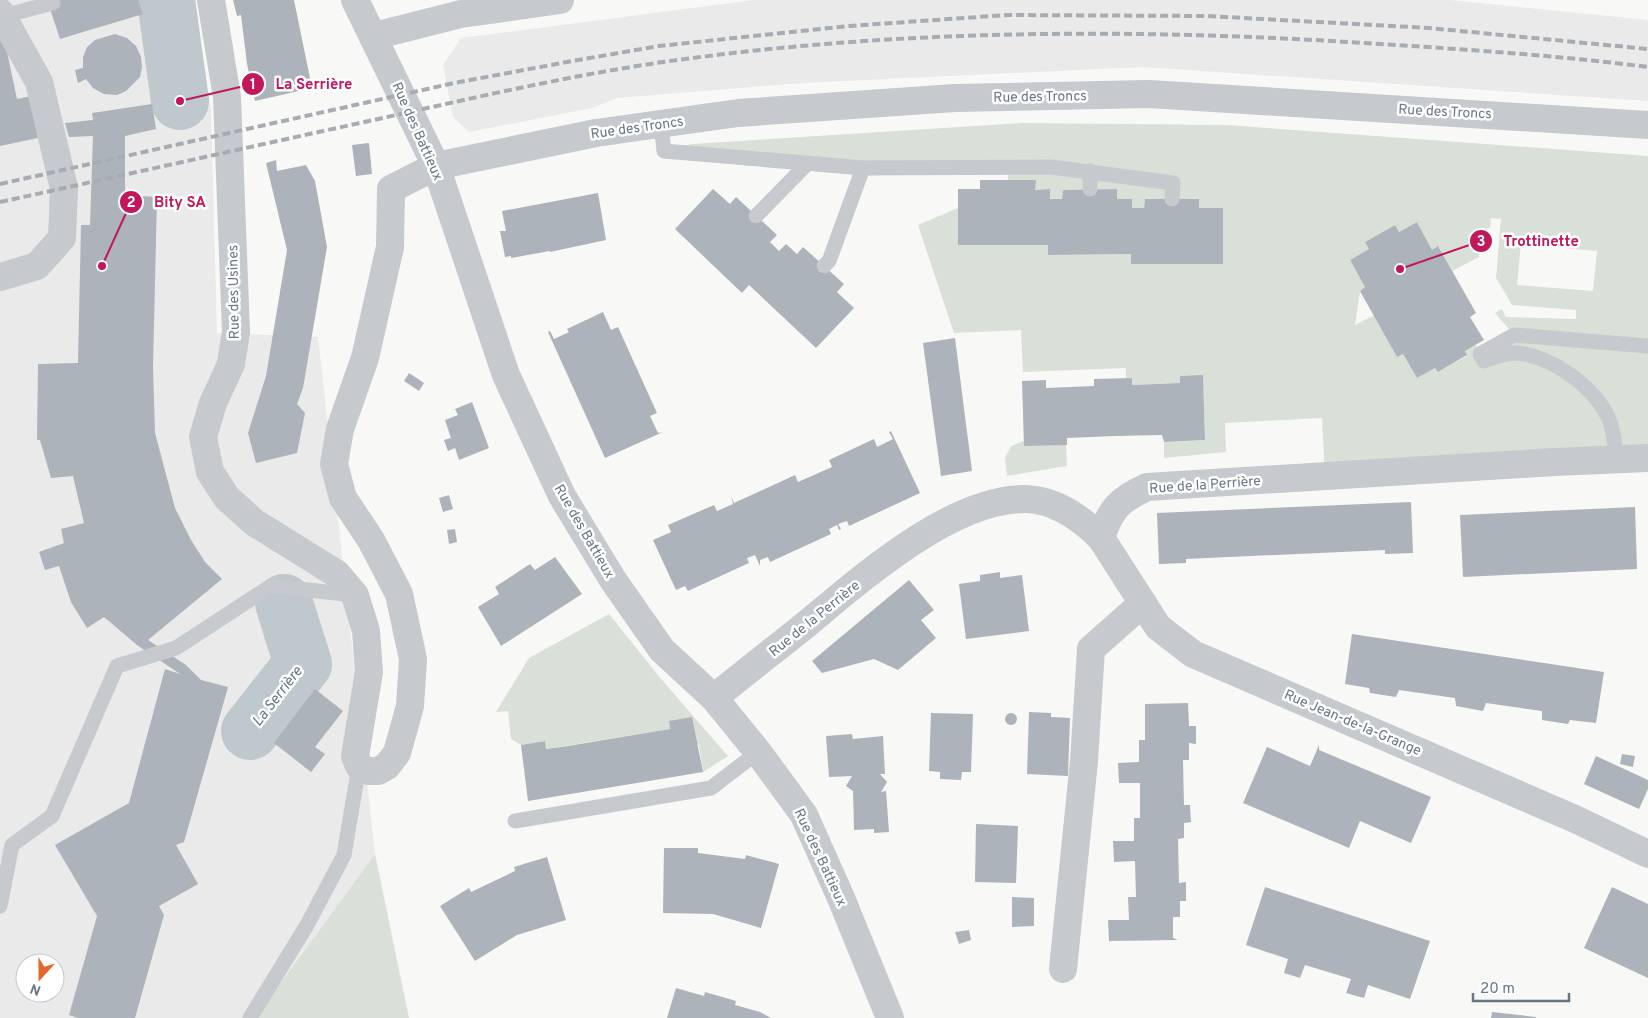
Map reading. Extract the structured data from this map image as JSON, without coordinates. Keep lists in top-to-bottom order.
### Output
{
  "streets": {
    "street": [
      "Rue des Troncs",
      "Rue des Battieux",
      "Rue des Usines",
      "Rue de la Perrière",
      "Rue Jean-de-la-Grange"
    ]
  },
  "crossings": [
    ["Rue des Troncs", "Rue des Battieux"],
    ["Rue des Troncs", "Rue des Usines"],
    ["Rue des Battieux", "Rue de la Perrière"],
    ["Rue de la Perrière", "Rue Jean-de-la-Grange"]
  ],
  "water": ["La Serrière"],
  "places": ["La Serrière", "Bity SA", "Trottinette"],
  "scale_bar": "20 m",
  "north": "bottom"
}
